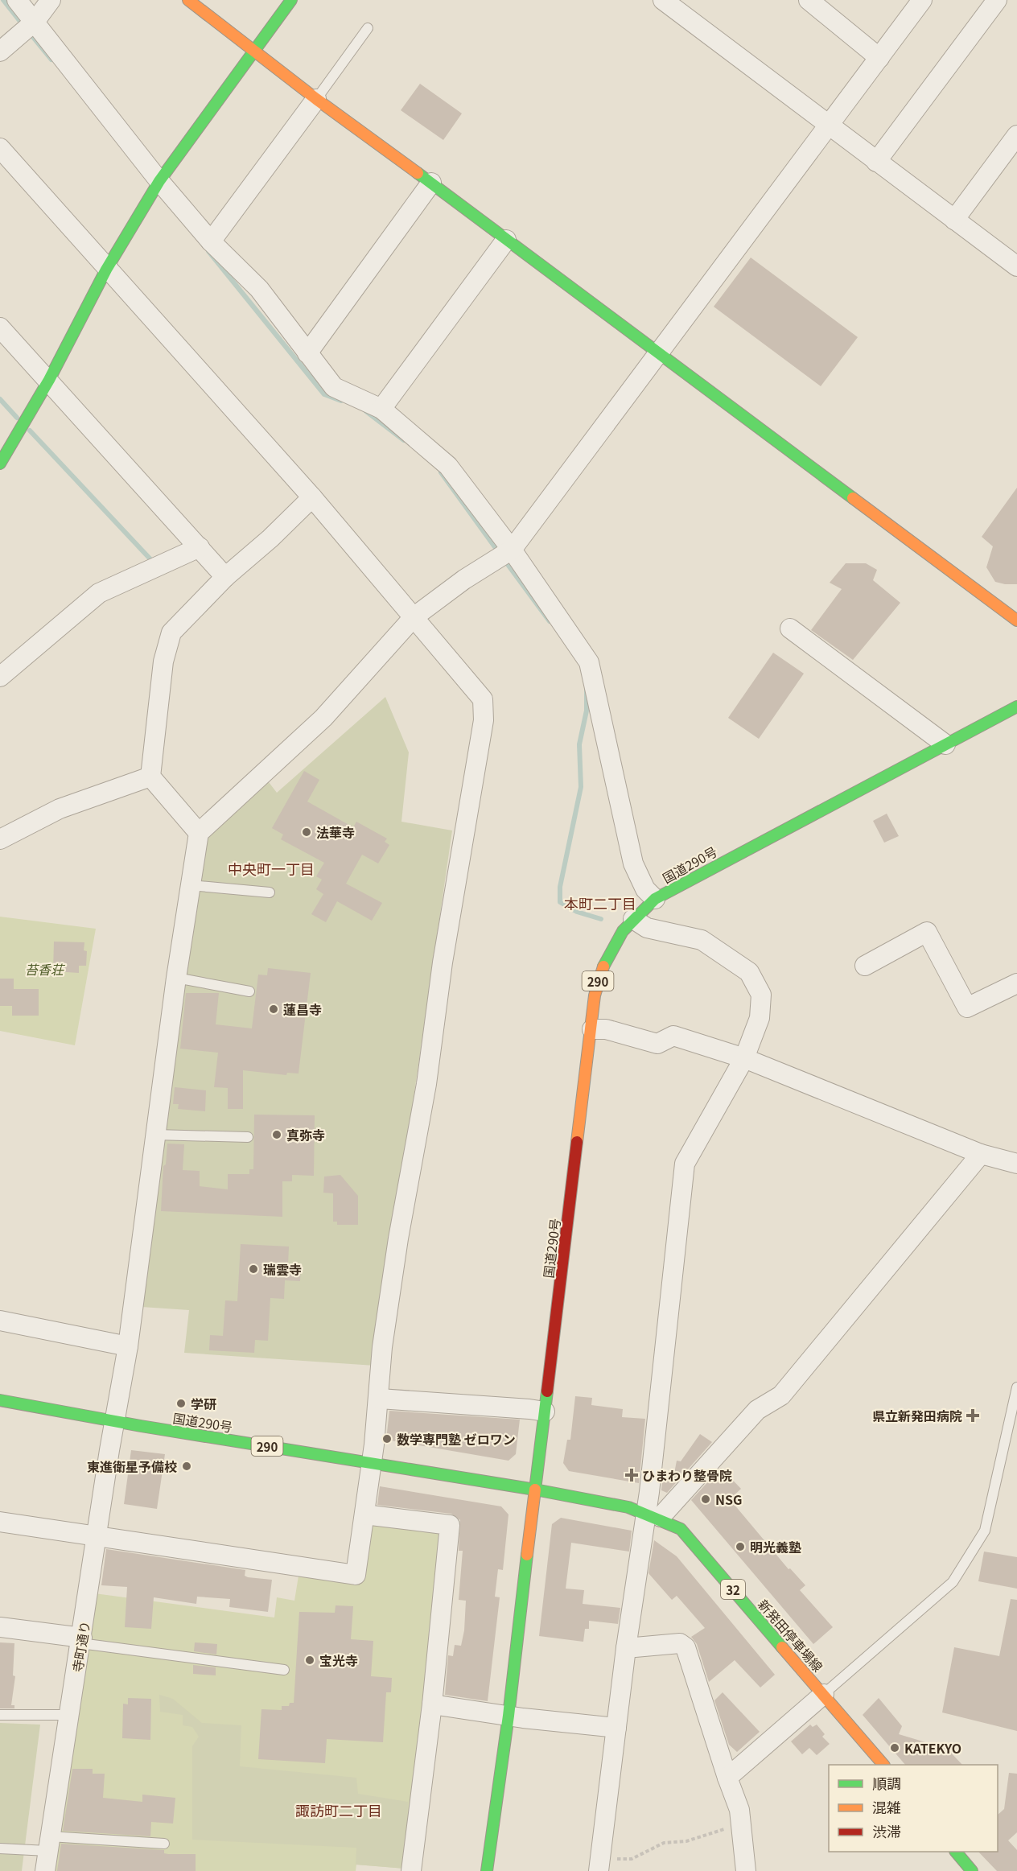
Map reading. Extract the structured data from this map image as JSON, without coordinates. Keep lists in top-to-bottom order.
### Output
{
  "streets": {
    "main road": [
      "国道290号",
      "290",
      "32",
      "新発田停車場線"
    ],
    "street": ["寺町通り"]
  },
  "crossings": [
    ["国道290号", "新発田停車場線"],
    ["国道290号", "寺町通り"]
  ],
  "districts": ["中央町一丁目", "本町二丁目", "諏訪町二丁目"],
  "parks": ["苔香荘"],
  "places": {
    "other": [
      "法華寺",
      "蓮昌寺",
      "真弥寺",
      "瑞雲寺",
      "学研",
      "数学専門塾 ゼロワン",
      "東進衛星予備校",
      "NSG",
      "明光義塾",
      "宝光寺",
      "KATEKYO"
    ],
    "health": ["県立新発田病院", "ひまわり整骨院"]
  },
  "legend": ["順調", "混雑", "渋滞"]
}
